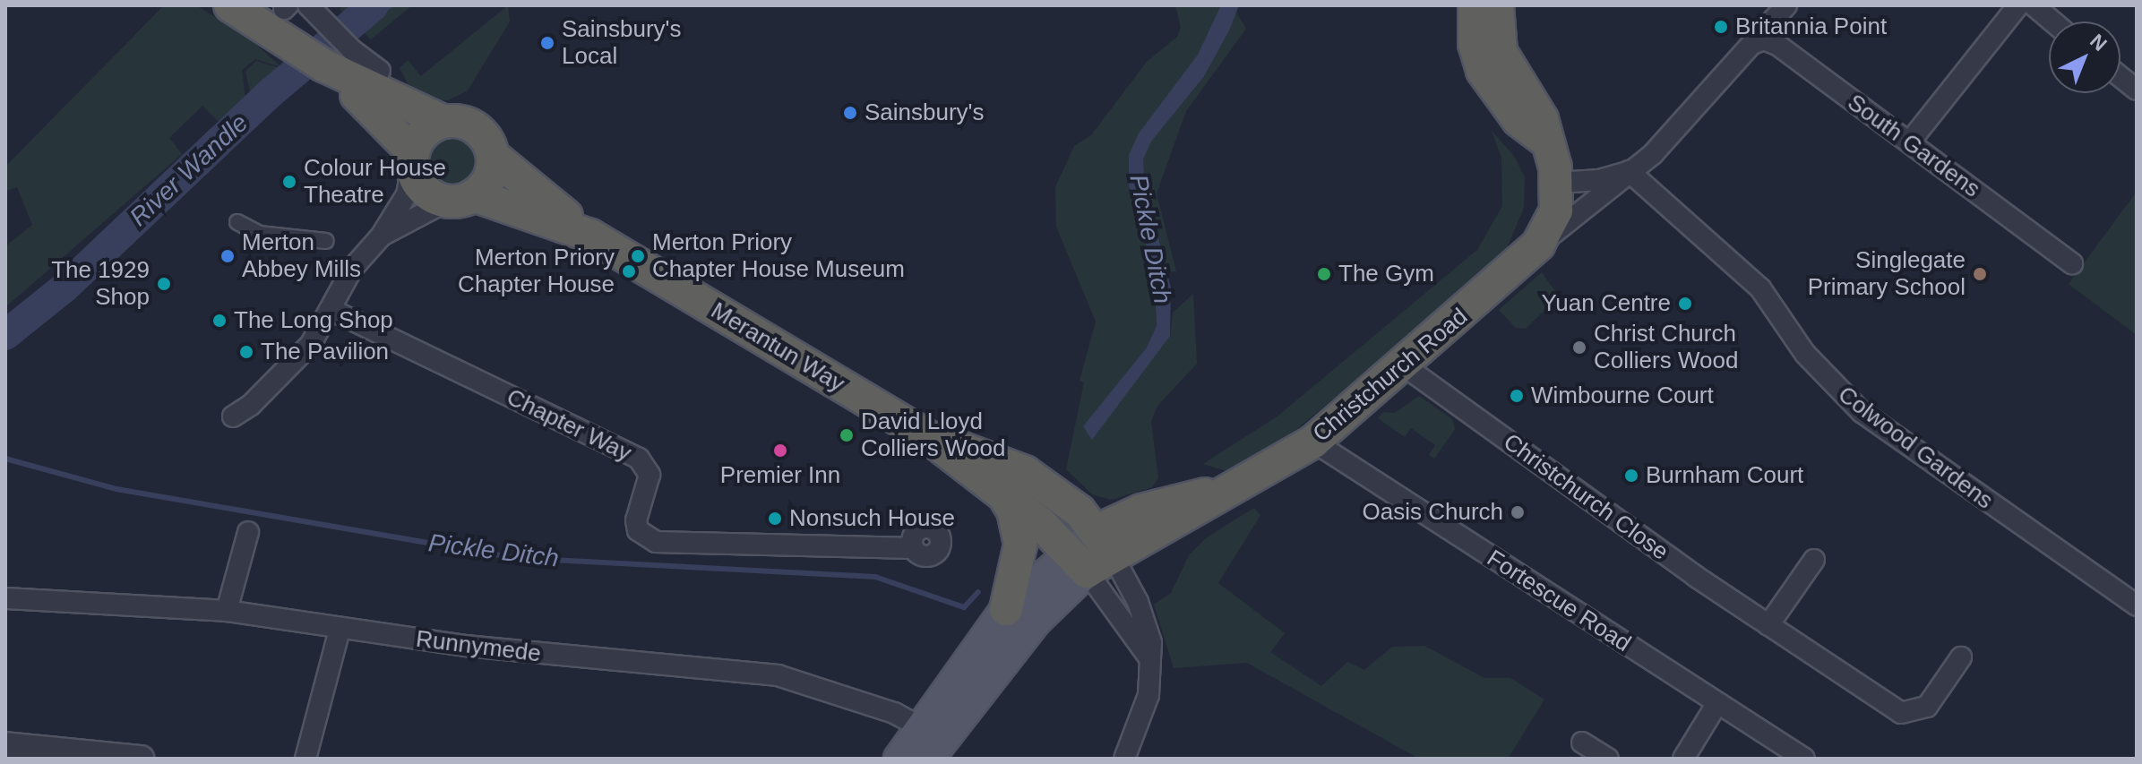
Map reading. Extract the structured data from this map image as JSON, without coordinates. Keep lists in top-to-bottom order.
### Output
{
  "streets": {
    "highway": ["Merantun Way", "Christchurch Road"],
    "street": [
      "South Gardens",
      "Chapter Way",
      "Colwood Gardens",
      "Christchurch Close",
      "Fortescue Road",
      "Runnymede"
    ]
  },
  "crossings": [
    ["South Gardens", "Christchurch Road"],
    ["Merantun Way", "Christchurch Road"],
    ["Christchurch Road", "Colwood Gardens"],
    ["Christchurch Road", "Christchurch Close"],
    ["Christchurch Road", "Fortescue Road"],
    ["Christchurch Road", "Runnymede"]
  ],
  "water": ["River Wandle", "Pickle Ditch"],
  "places": [
    "Britannia Point",
    "Sainsbury's Local",
    "Sainsbury's",
    "Colour House Theatre",
    "Merton Abbey Mills",
    "Merton Priory Chapter House Museum",
    "Merton Priory Chapter House",
    "The Gym",
    "Singlegate Primary School",
    "The 1929 Shop",
    "Yuan Centre",
    "The Long Shop",
    "Christ Church Colliers Wood",
    "The Pavilion",
    "Wimbourne Court",
    "David Lloyd Colliers Wood",
    "Premier Inn",
    "Burnham Court",
    "Oasis Church",
    "Nonsuch House"
  ],
  "north": "top right"
}
